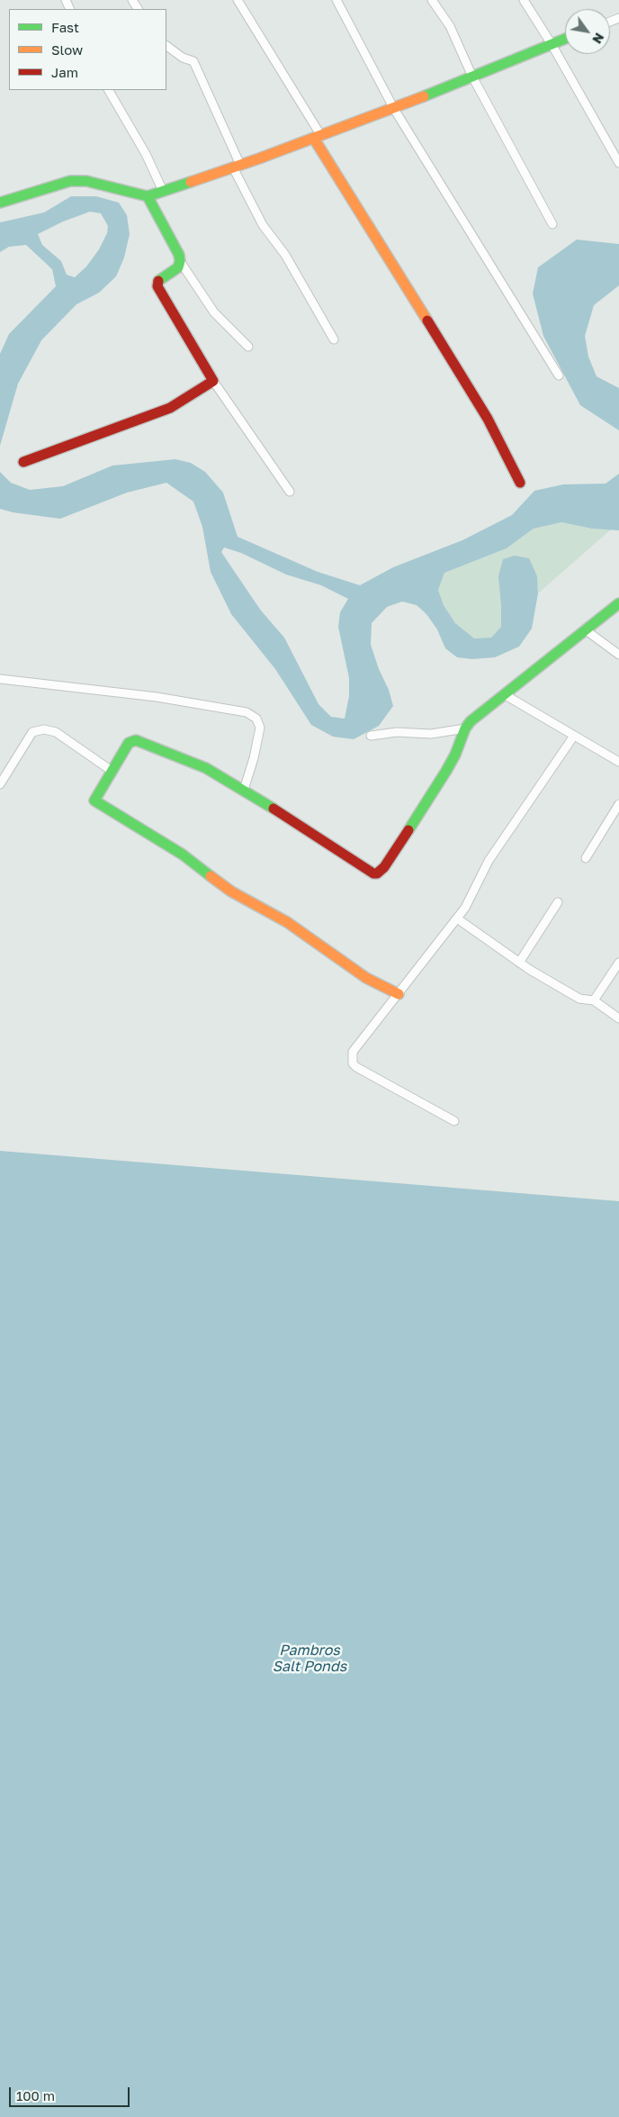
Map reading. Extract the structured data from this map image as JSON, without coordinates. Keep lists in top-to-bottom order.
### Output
{
  "water": ["Pambros Salt Ponds"],
  "legend": ["Fast", "Slow", "Jam"],
  "scale_bar": "100 m",
  "north": "bottom right"
}
